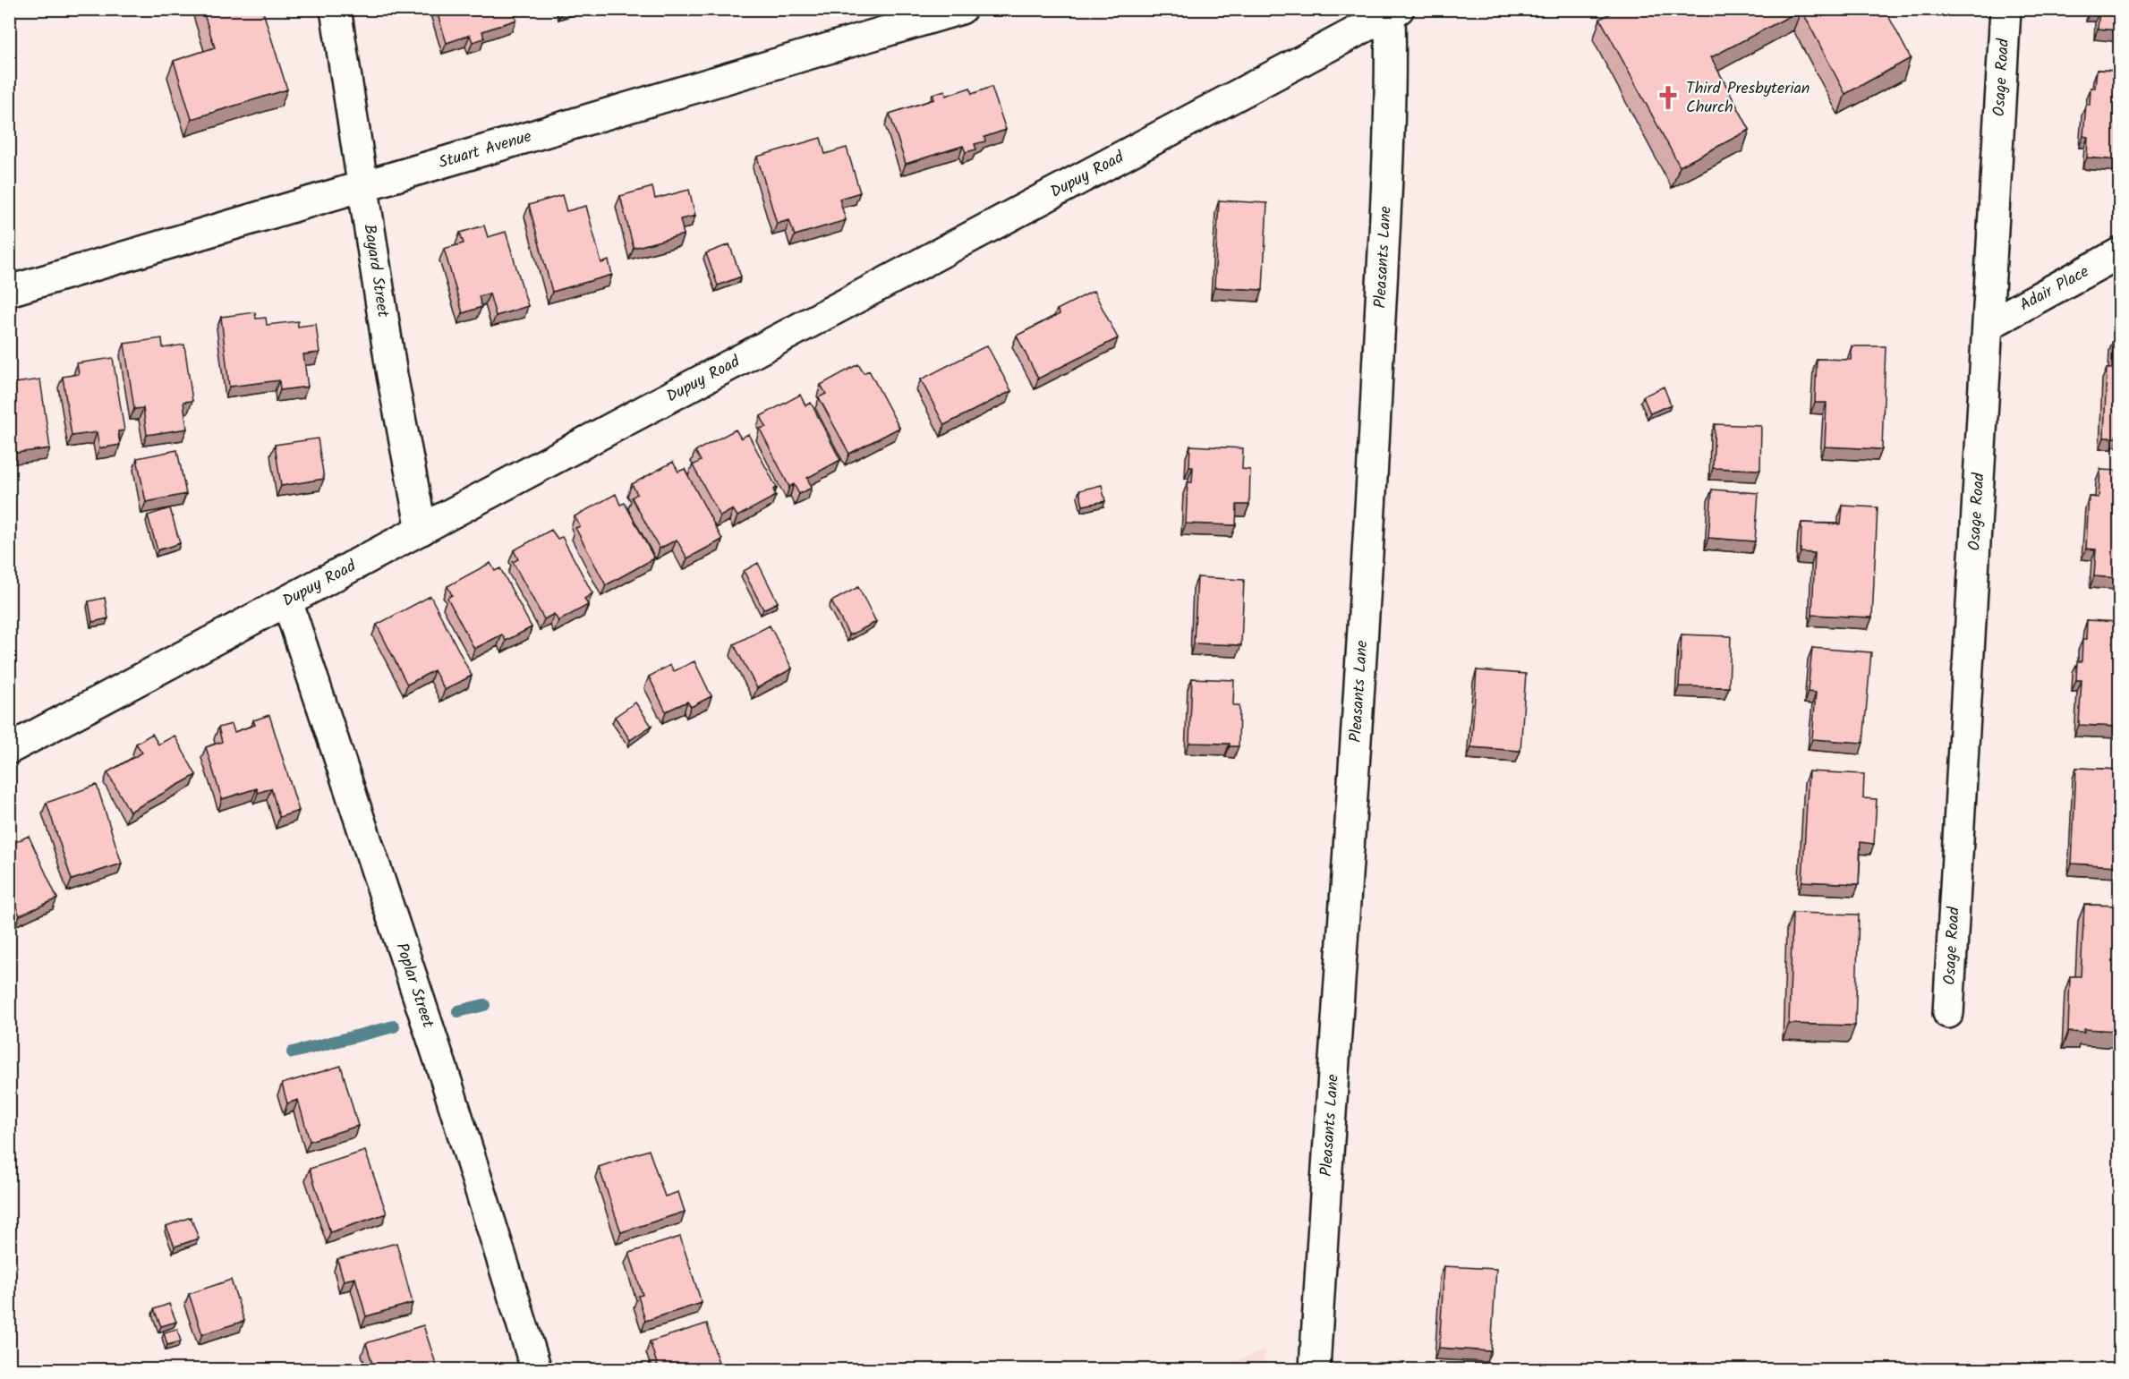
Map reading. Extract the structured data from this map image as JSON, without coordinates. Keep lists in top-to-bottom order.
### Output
{
  "streets": {
    "street": [
      "Osage Road",
      "Stuart Avenue",
      "Dupuy Road",
      "Pleasants Lane",
      "Bayard Street",
      "Adair Place",
      "Poplar Street"
    ]
  },
  "crossings": [
    ["Osage Road", "Adair Place"],
    ["Stuart Avenue", "Bayard Street"],
    ["Dupuy Road", "Pleasants Lane"],
    ["Dupuy Road", "Bayard Street"],
    ["Dupuy Road", "Poplar Street"]
  ],
  "places": {
    "church": ["Third Presbyterian Church"]
  }
}
